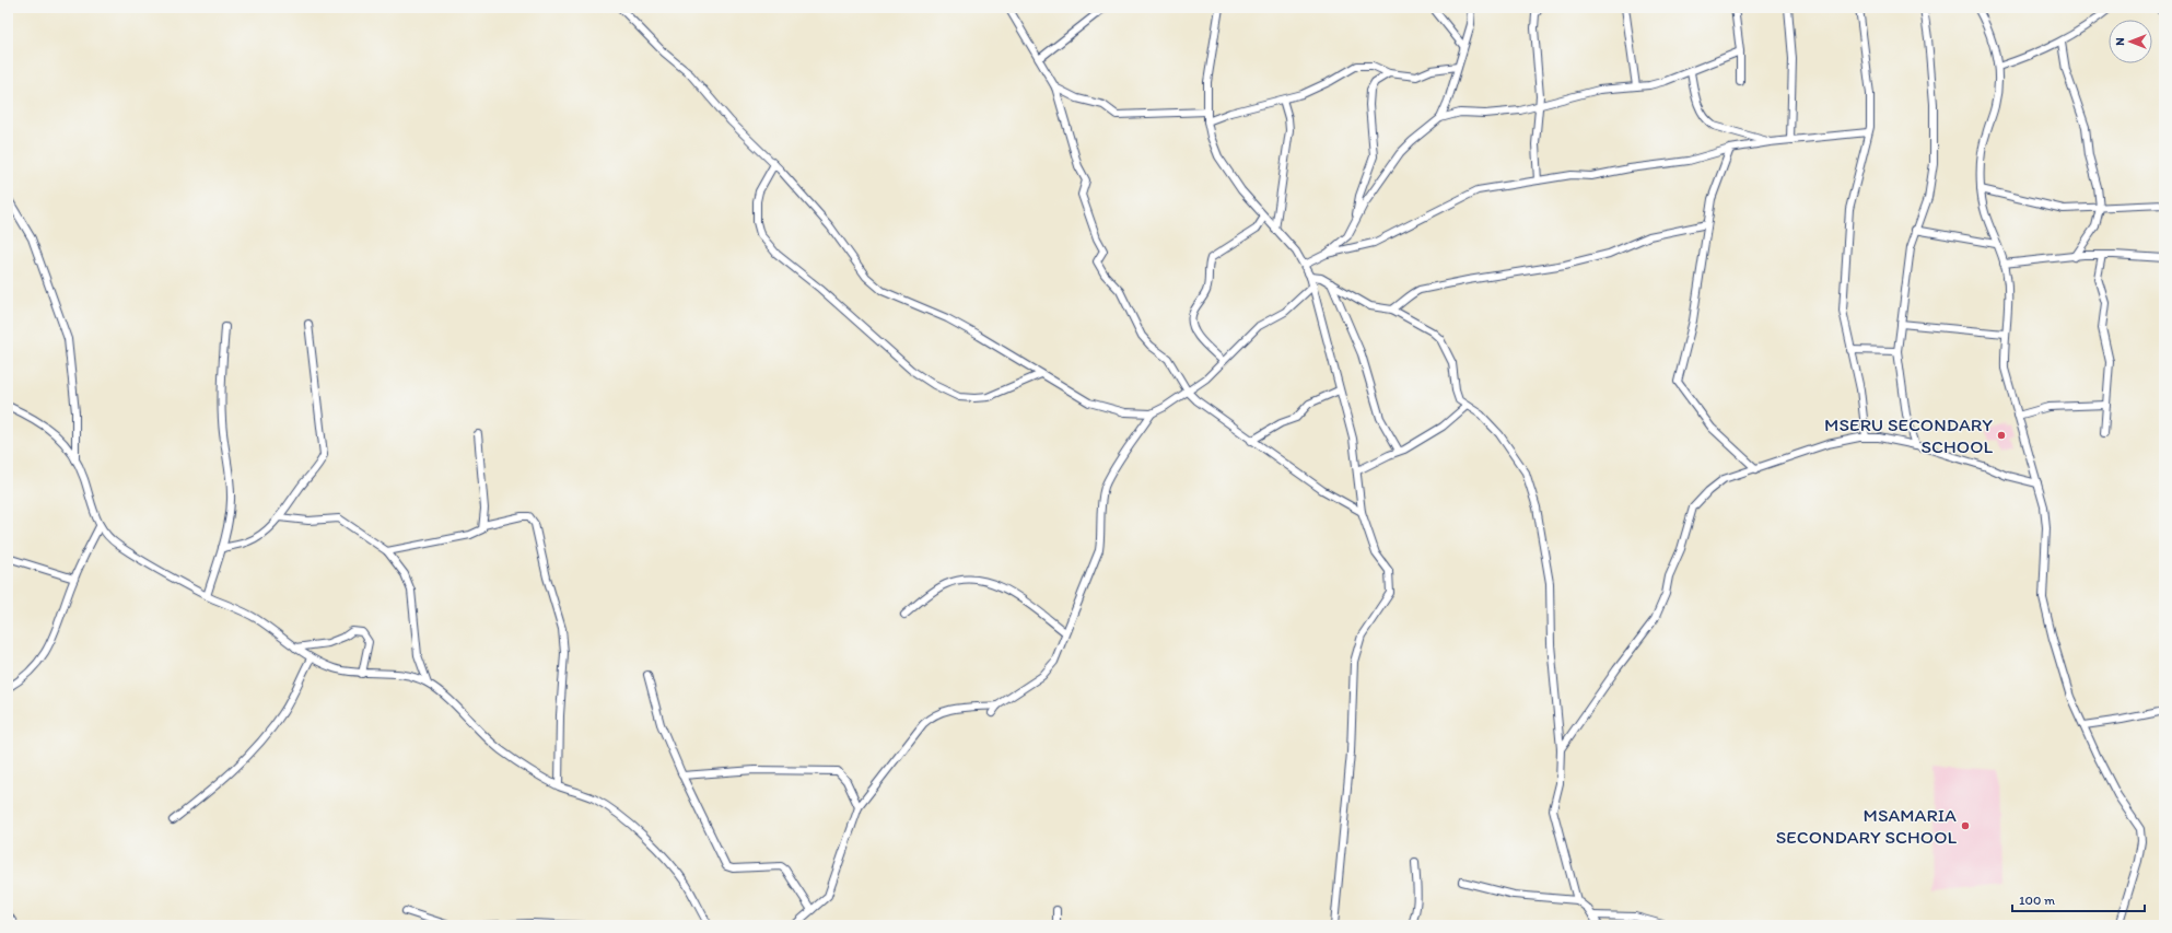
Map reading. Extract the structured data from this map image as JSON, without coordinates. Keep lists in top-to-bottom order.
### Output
{
  "places": ["MSERU SECONDARY SCHOOL", "MSAMARIA SECONDARY SCHOOL"],
  "scale_bar": "100 m",
  "north": "left"
}
